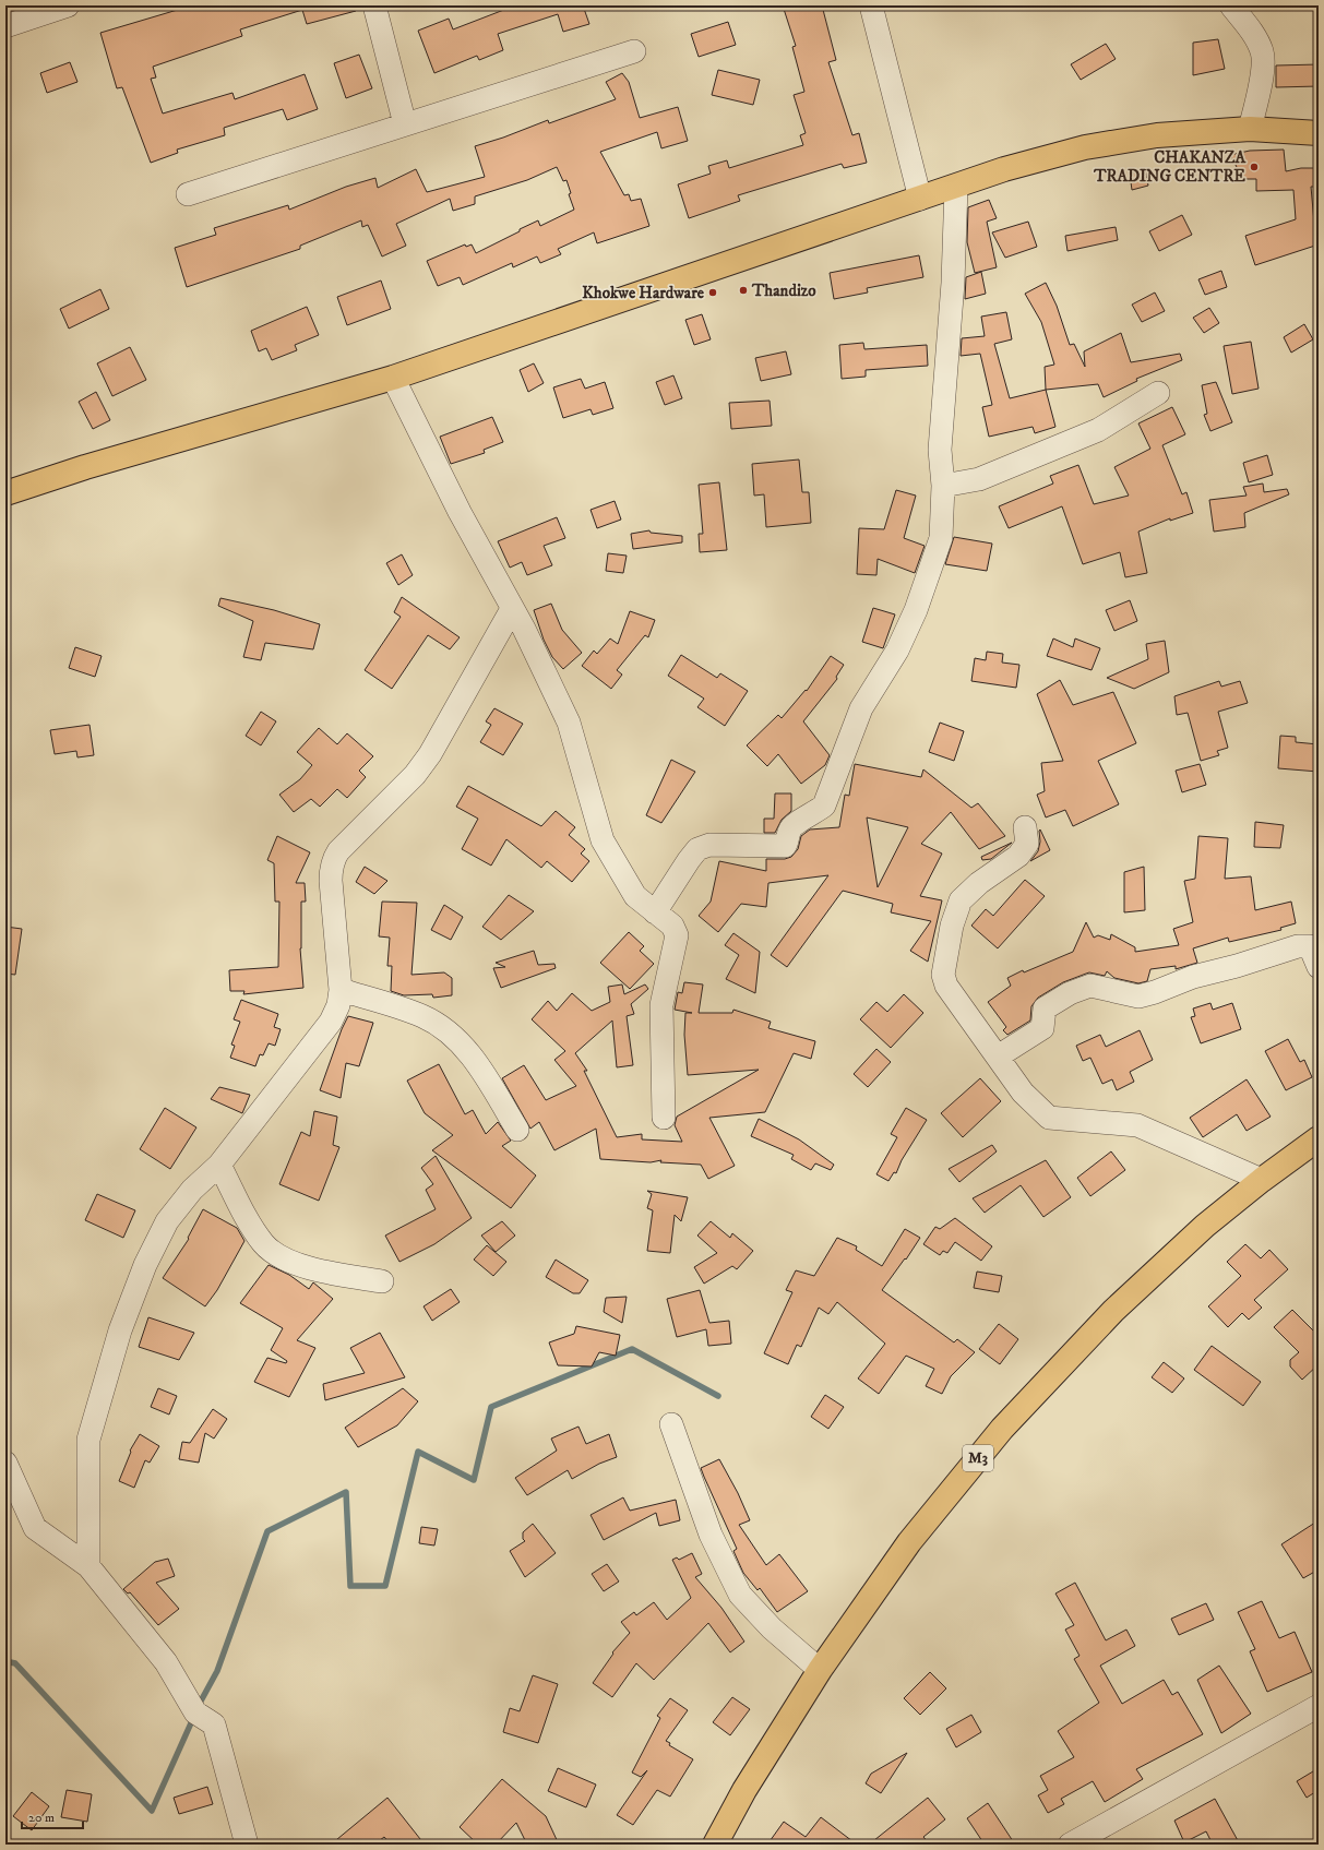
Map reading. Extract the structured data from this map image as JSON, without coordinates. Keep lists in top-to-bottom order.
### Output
{
  "streets": {
    "main road": ["M3"]
  },
  "places": ["CHAKANZA TRADING CENTRE", "Thandizo", "Khokwe Hardware"],
  "scale_bar": "20 m"
}
